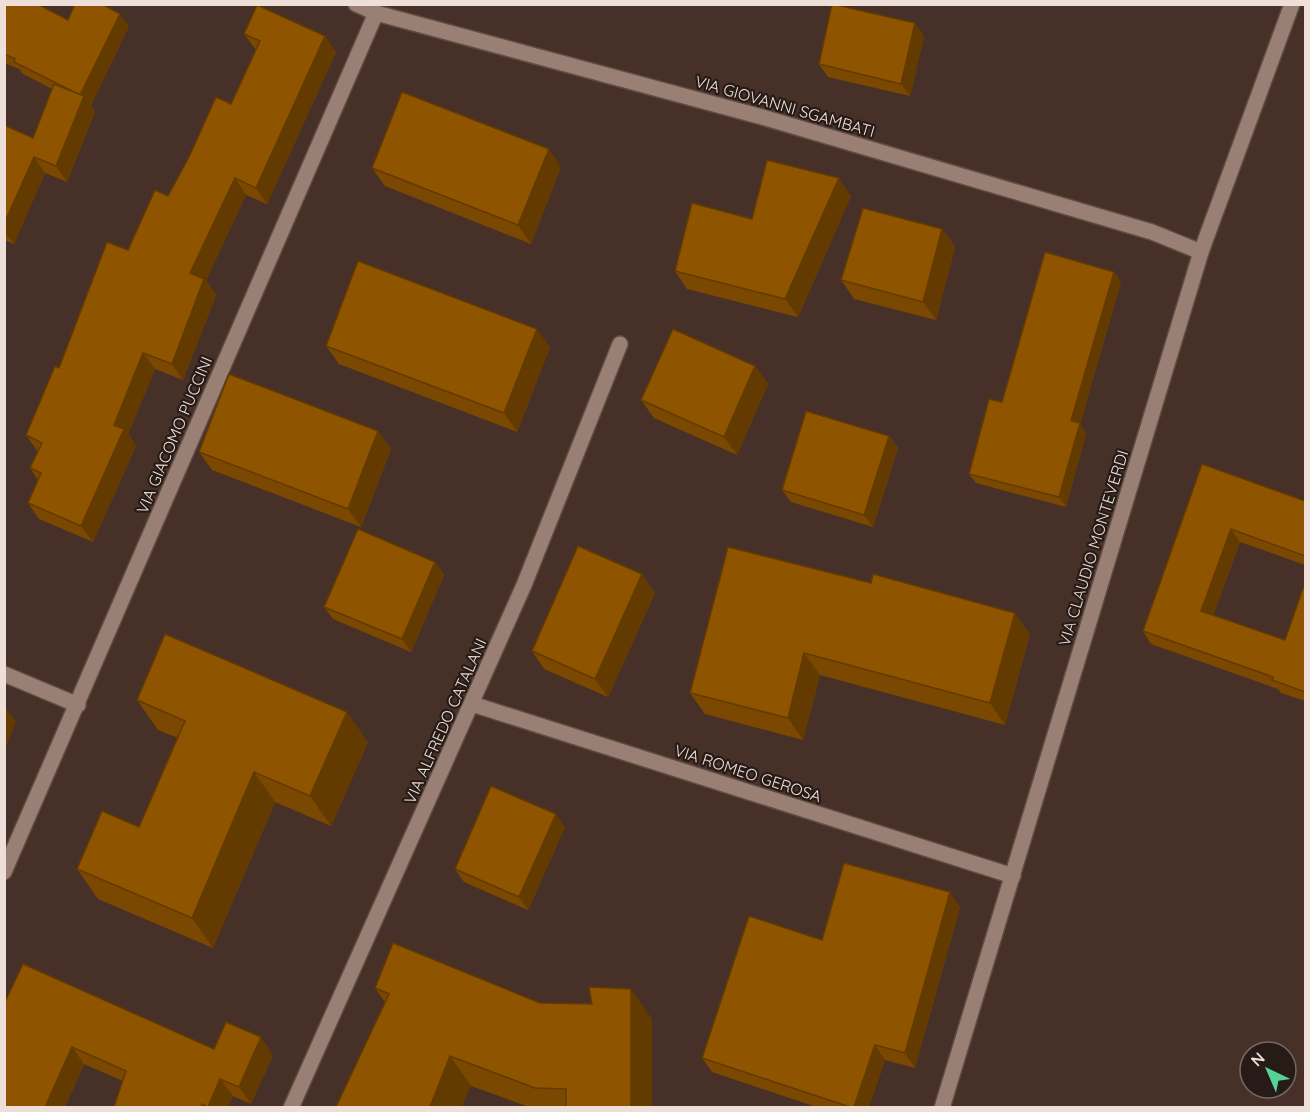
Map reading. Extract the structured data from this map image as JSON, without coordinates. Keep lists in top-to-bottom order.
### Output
{
  "streets": {
    "street": [
      "VIA GIOVANNI SGAMBATI",
      "VIA GIACOMO PUCCINI",
      "VIA CLAUDIO MONTEVERDI",
      "VIA ALFREDO CATALANI",
      "VIA ROMEO GEROSA"
    ]
  },
  "crossings": [
    ["VIA GIOVANNI SGAMBATI", "VIA GIACOMO PUCCINI"],
    ["VIA GIOVANNI SGAMBATI", "VIA CLAUDIO MONTEVERDI"],
    ["VIA CLAUDIO MONTEVERDI", "VIA ROMEO GEROSA"],
    ["VIA ALFREDO CATALANI", "VIA ROMEO GEROSA"]
  ],
  "north": "top left"
}
